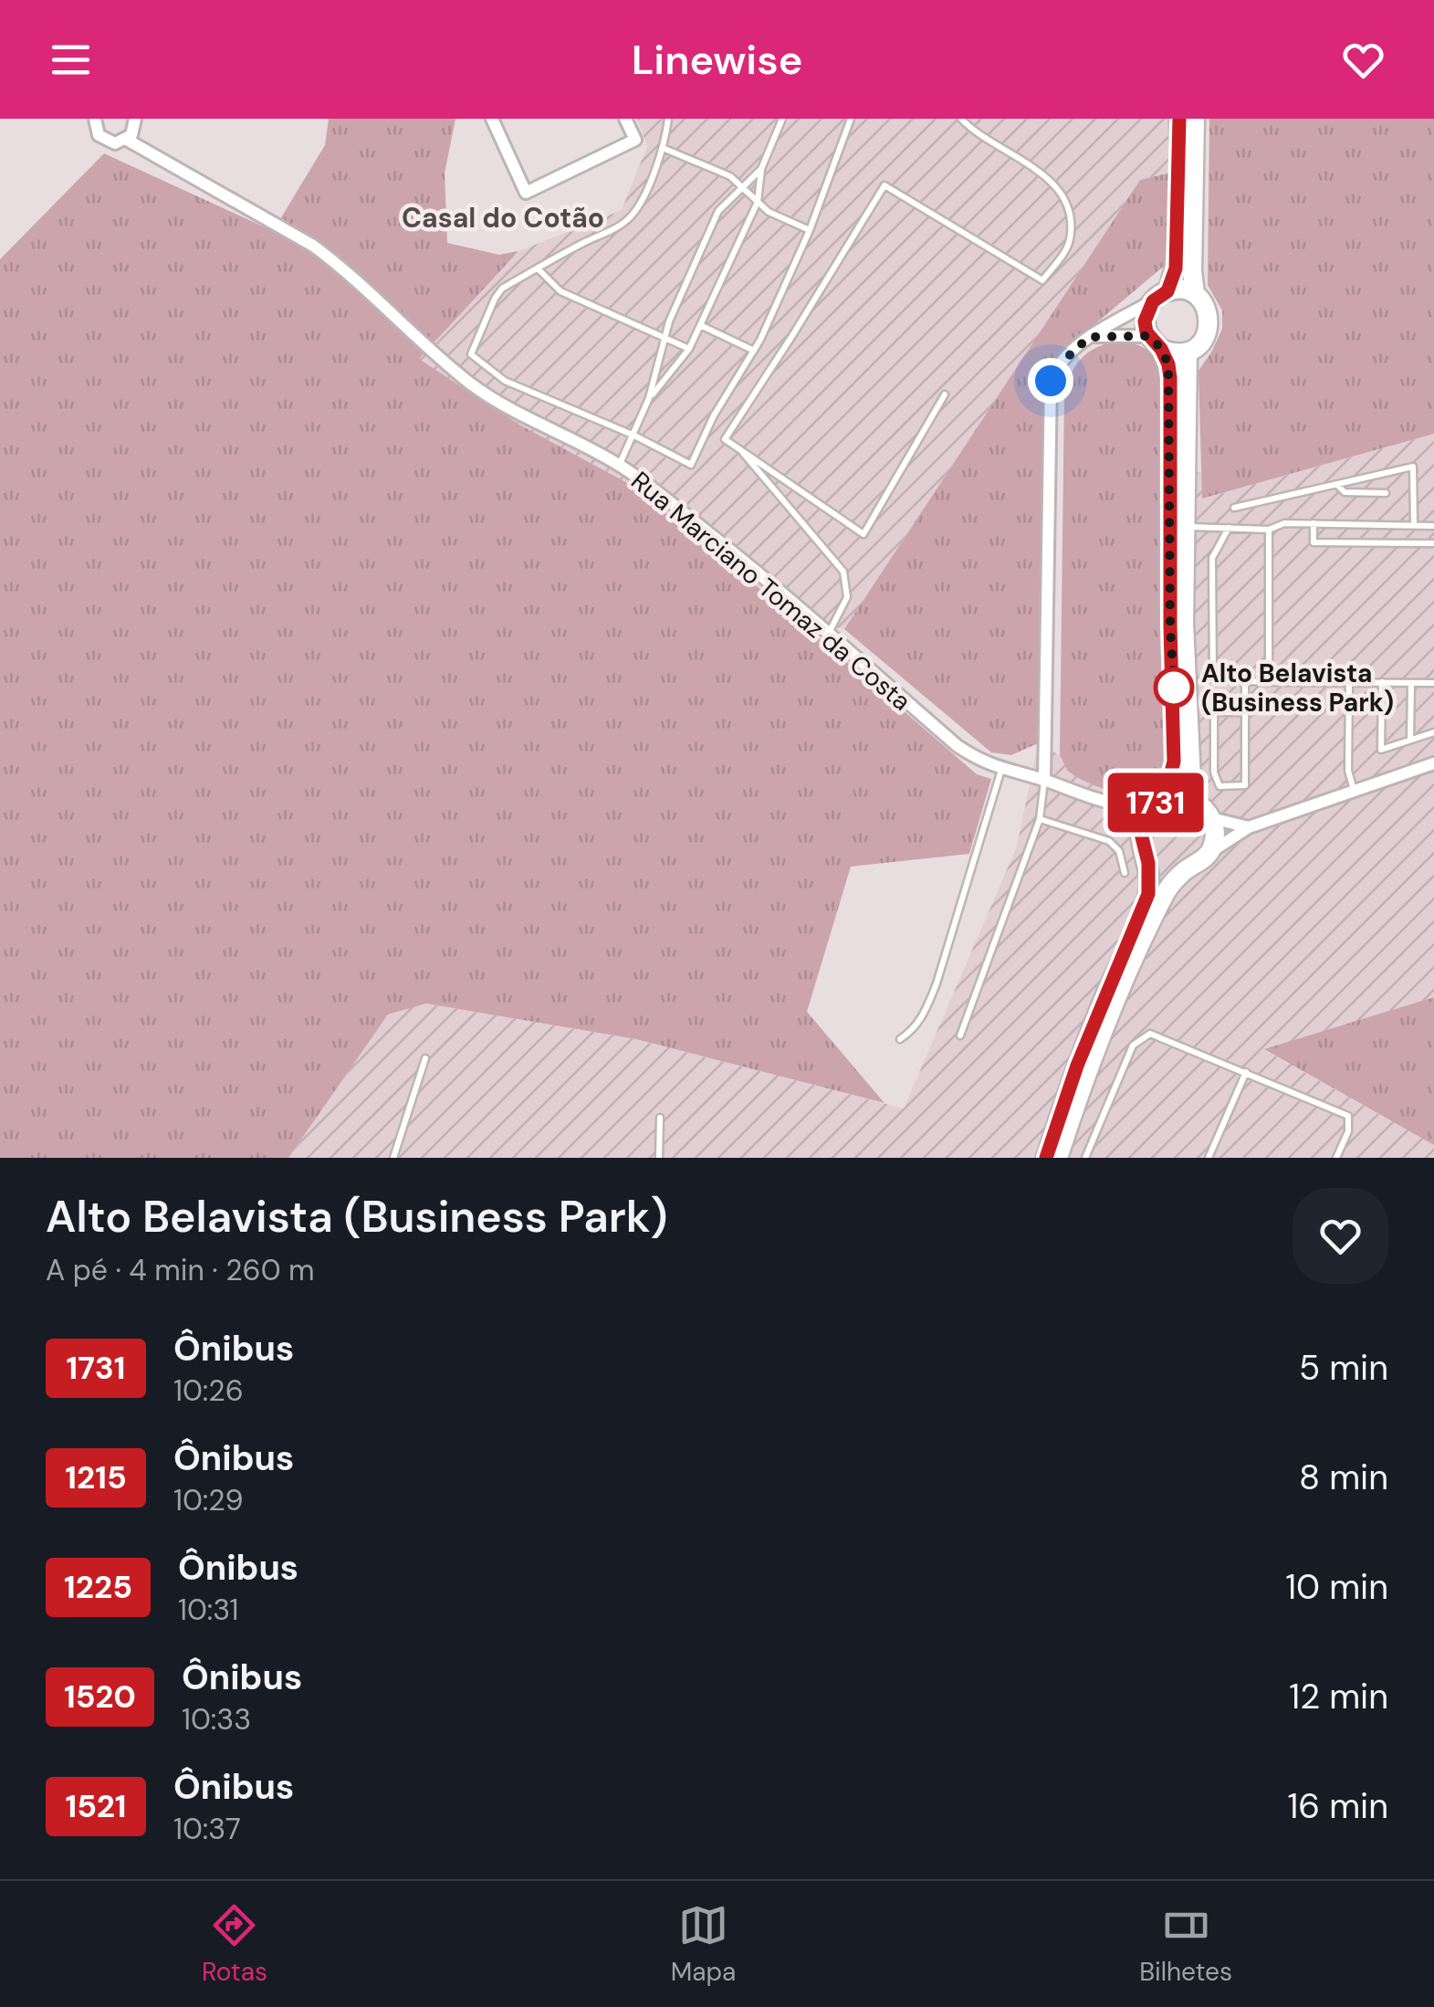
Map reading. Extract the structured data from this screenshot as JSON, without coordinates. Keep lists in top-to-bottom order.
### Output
{
  "streets": {
    "street": ["Rua Marciano Tomaz da Costa"]
  },
  "districts": ["Casal do Cotão"],
  "places": ["Alto Belavista (Business Park)"],
  "lines": ["bus line 1731"],
  "page": {
    "header": "Linewise",
    "on_map": "1731",
    "heading": ["Alto Belavista (Business Park)", "A pé · 4 min · 260 m"],
    "list": [
      {
        "mark": "1731",
        "name": "Ônibus",
        "note": "10:26",
        "value": "5 min"
      },
      {
        "mark": "1215",
        "name": "Ônibus",
        "note": "10:29",
        "value": "8 min"
      },
      {
        "mark": "1225",
        "name": "Ônibus",
        "note": "10:31",
        "value": "10 min"
      },
      {
        "mark": "1520",
        "name": "Ônibus",
        "note": "10:33",
        "value": "12 min"
      },
      {
        "mark": "1521",
        "name": "Ônibus",
        "note": "10:37",
        "value": "16 min"
      }
    ],
    "tabs": ["Rotas", "Mapa", "Bilhetes"]
  }
}
